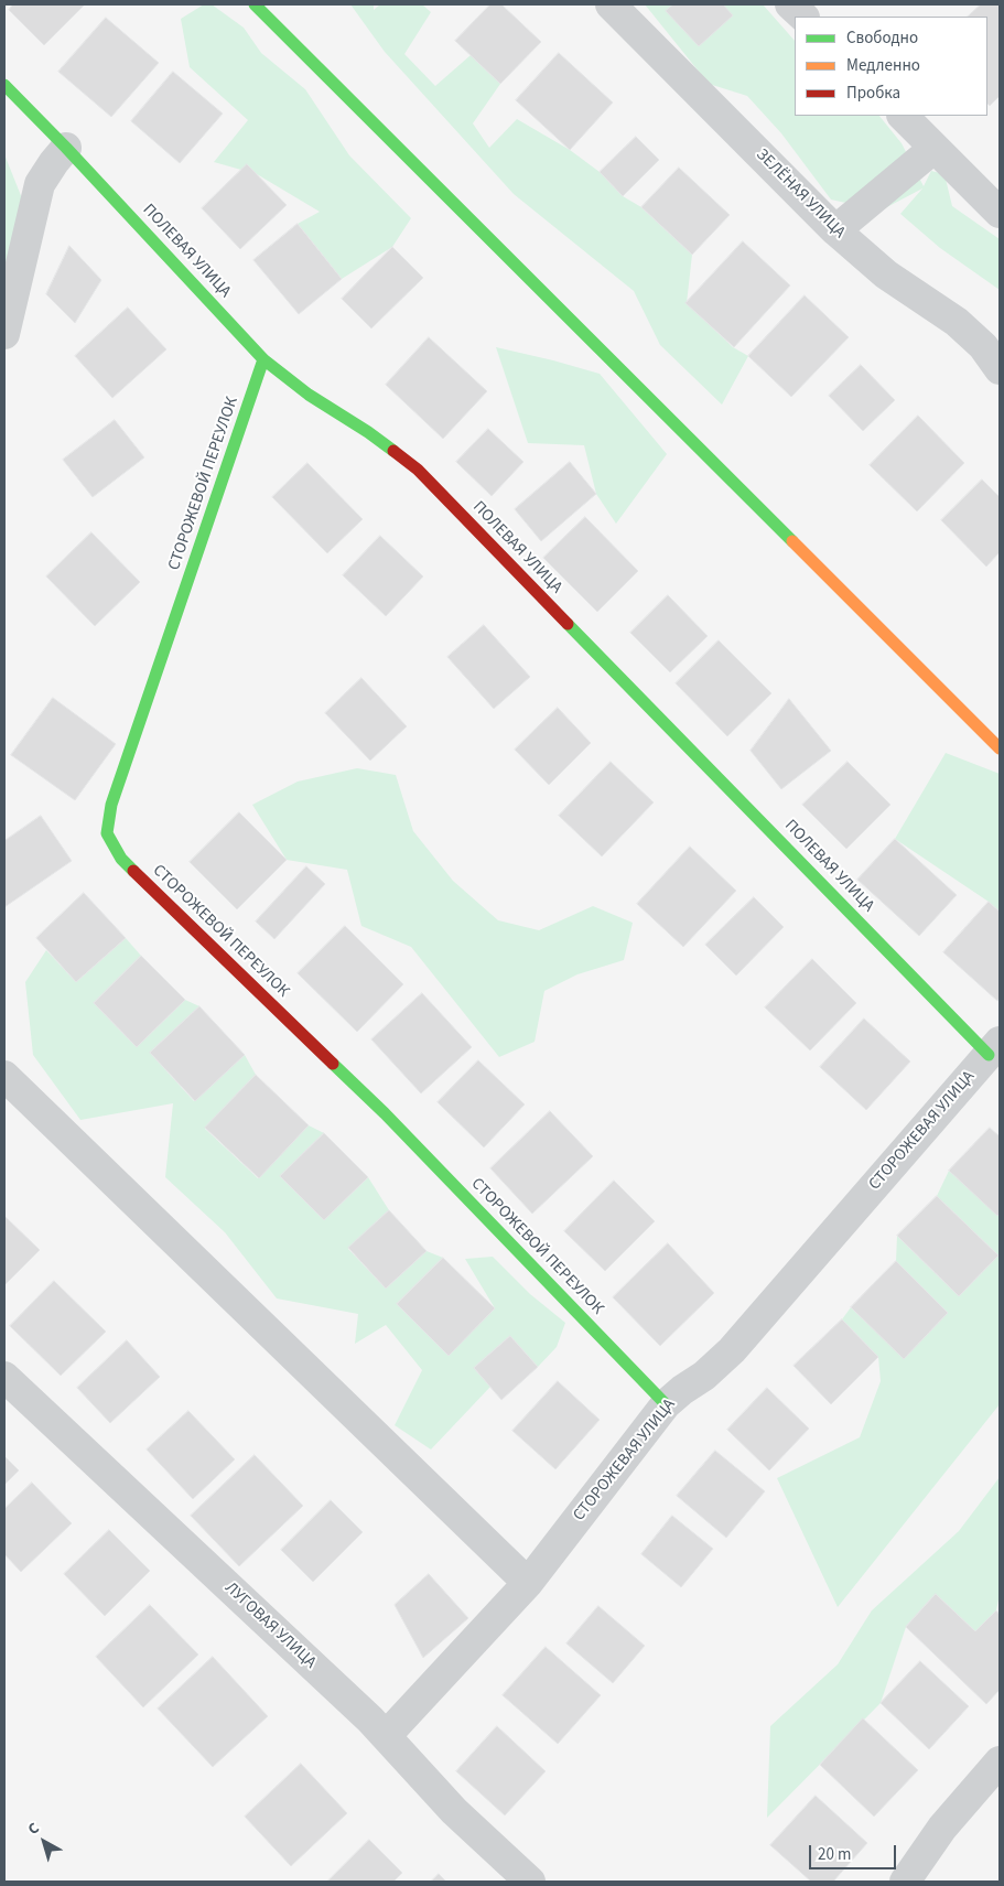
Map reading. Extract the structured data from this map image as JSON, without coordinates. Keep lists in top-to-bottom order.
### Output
{
  "streets": {
    "street": [
      "ЗЕЛЁНАЯ УЛИЦА",
      "ПОЛЕВАЯ УЛИЦА",
      "СТОРОЖЕВОЙ ПЕРЕУЛОК",
      "СТОРОЖЕВАЯ УЛИЦА",
      "ЛУГОВАЯ УЛИЦА"
    ]
  },
  "crossings": [
    ["ПОЛЕВАЯ УЛИЦА", "СТОРОЖЕВОЙ ПЕРЕУЛОК"],
    ["ПОЛЕВАЯ УЛИЦА", "СТОРОЖЕВАЯ УЛИЦА"],
    ["СТОРОЖЕВОЙ ПЕРЕУЛОК", "СТОРОЖЕВАЯ УЛИЦА"],
    ["СТОРОЖЕВАЯ УЛИЦА", "ЛУГОВАЯ УЛИЦА"]
  ],
  "legend": ["Свободно", "Медленно", "Пробка"],
  "scale_bar": "20 m",
  "north": "top left"
}
